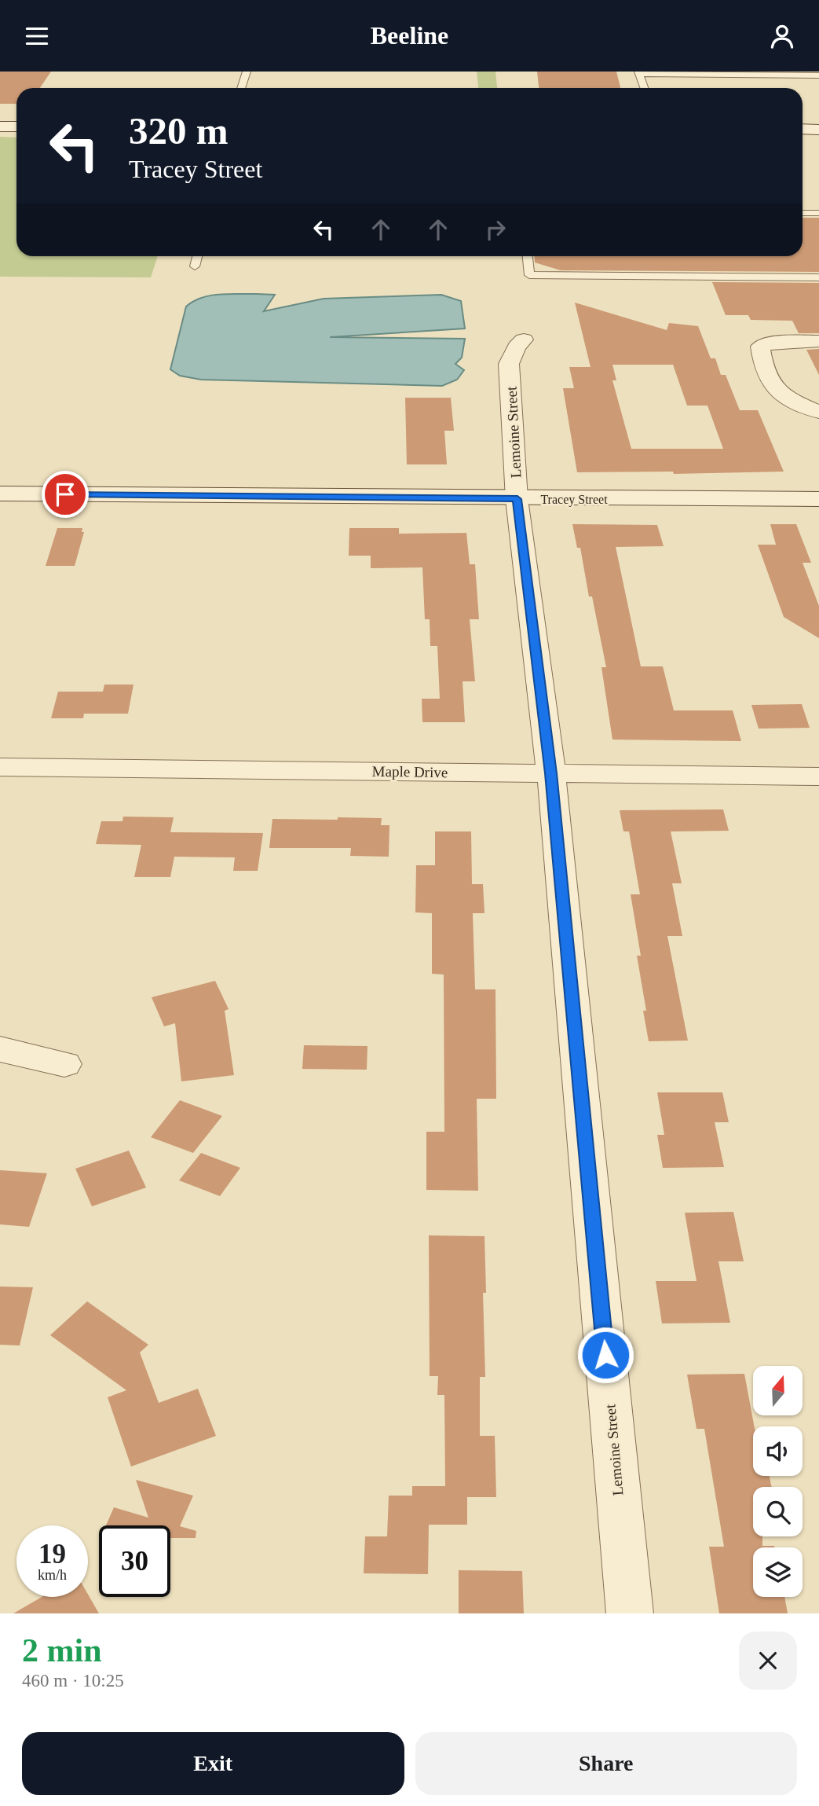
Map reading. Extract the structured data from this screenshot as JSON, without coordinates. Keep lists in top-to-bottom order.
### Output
{
  "streets": {
    "street": ["Lemoine Street", "Tracey Street", "Maple Drive"]
  },
  "crossings": [
    ["Lemoine Street", "Tracey Street"],
    ["Lemoine Street", "Maple Drive"]
  ],
  "north": "top",
  "page": {
    "header": "Beeline",
    "turn": ["320 m", "Tracey Street"],
    "speed": "19 km/h",
    "limit": "30",
    "heading": ["2 min", "460 m · 10:25"],
    "buttons": ["Exit", "Share"]
  }
}
